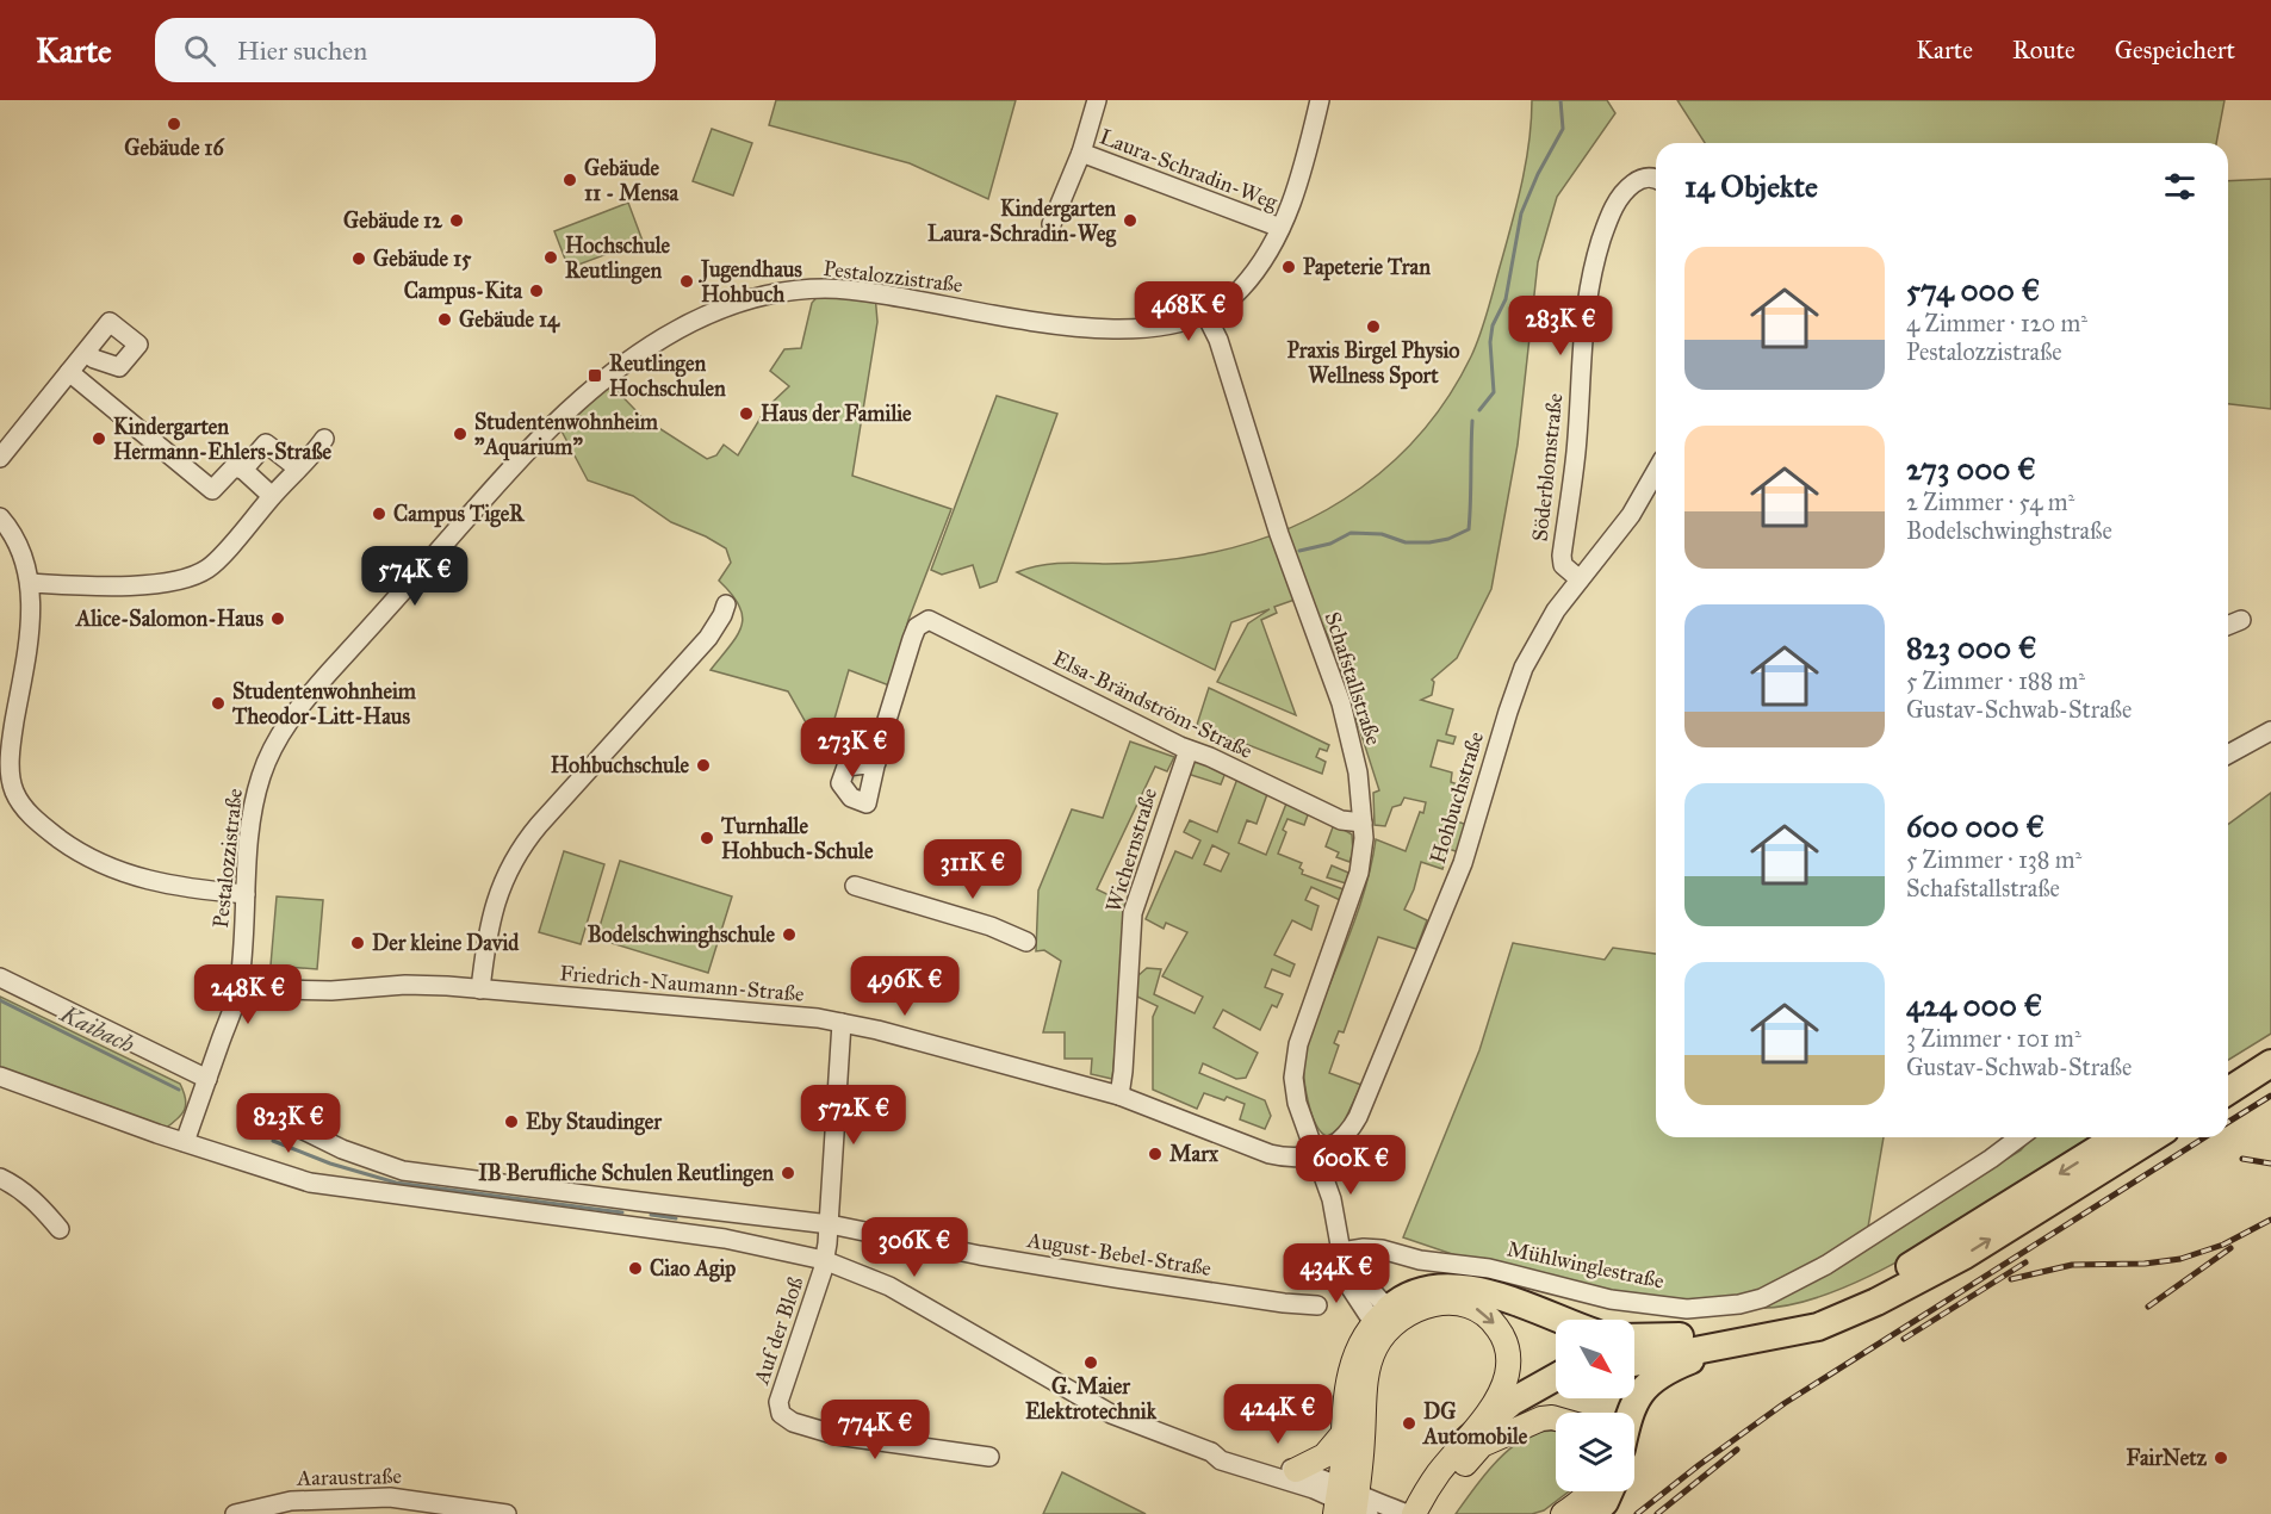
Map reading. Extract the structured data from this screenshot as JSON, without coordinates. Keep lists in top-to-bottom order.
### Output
{
  "streets": {
    "street": [
      "Laura-Schradin-Weg",
      "Pestalozzistraße",
      "Söderblomstraße",
      "Schafstallstraße",
      "Elsa-Brändström-Straße",
      "Hohbuchstraße",
      "Wichernstraße",
      "Friedrich-Naumann-Straße",
      "August-Bebel-Straße",
      "Mühlwinglestraße",
      "Auf der Bloß",
      "Aaraustraße"
    ]
  },
  "crossings": [
    ["Laura-Schradin-Weg", "Pestalozzistraße"],
    ["Pestalozzistraße", "Schafstallstraße"],
    ["Pestalozzistraße", "Friedrich-Naumann-Straße"],
    ["Söderblomstraße", "Hohbuchstraße"],
    ["Schafstallstraße", "Elsa-Brändström-Straße"],
    ["Schafstallstraße", "Hohbuchstraße"],
    ["Schafstallstraße", "Friedrich-Naumann-Straße"],
    ["Schafstallstraße", "Mühlwinglestraße"],
    ["Elsa-Brändström-Straße", "Wichernstraße"],
    ["Hohbuchstraße", "Friedrich-Naumann-Straße"],
    ["Wichernstraße", "Friedrich-Naumann-Straße"]
  ],
  "water": ["Kaibach"],
  "places": {
    "other": [
      "Gebäude 16",
      "Gebäude 11 - Mensa",
      "Gebäude 12",
      "Kindergarten Laura-Schradin-Weg",
      "Hochschule Reutlingen",
      "Gebäude 15",
      "Papeterie Tran",
      "Jugendhaus Hohbuch",
      "Campus-Kita",
      "Gebäude 14",
      "Praxis Birgel Physio Wellness Sport",
      "Haus der Familie",
      "Studentenwohnheim \"Aquarium\"",
      "Kindergarten Hermann-Ehlers-Straße",
      "Campus TigeR",
      "Alice-Salomon-Haus",
      "Studentenwohnheim Theodor-Litt-Haus",
      "Hohbuchschule",
      "Turnhalle Hohbuch-Schule",
      "Bodelschwinghschule",
      "Der kleine David",
      "Eby Staudinger",
      "Marx",
      "IB Berufliche Schulen Reutlingen",
      "Ciao Agip",
      "G. Maier Elektrotechnik",
      "DG Automobile",
      "FairNetz"
    ],
    "transit": ["Reutlingen Hochschulen"]
  },
  "north": "bottom right",
  "page": {
    "header": "Karte",
    "search": "Hier suchen",
    "nav": ["Karte", "Route", "Gespeichert"],
    "heading": "14 Objekte",
    "list": [
      {
        "name": "574 000 €",
        "note": "4 Zimmer · 120 m² · Pestalozzistraße"
      },
      {
        "name": "273 000 €",
        "note": "2 Zimmer · 54 m² · Bodelschwinghstraße"
      },
      {
        "name": "823 000 €",
        "note": "5 Zimmer · 188 m² · Gustav-Schwab-Straße"
      },
      {
        "name": "600 000 €",
        "note": "5 Zimmer · 138 m² · Schafstallstraße"
      },
      {
        "name": "424 000 €",
        "note": "3 Zimmer · 101 m² · Gustav-Schwab-Straße"
      }
    ],
    "price": [
      "468K €",
      "283K €",
      "574K €",
      "273K €",
      "311K €",
      "496K €",
      "248K €",
      "572K €",
      "823K €",
      "600K €",
      "306K €",
      "434K €",
      "424K €",
      "774K €"
    ]
  }
}
